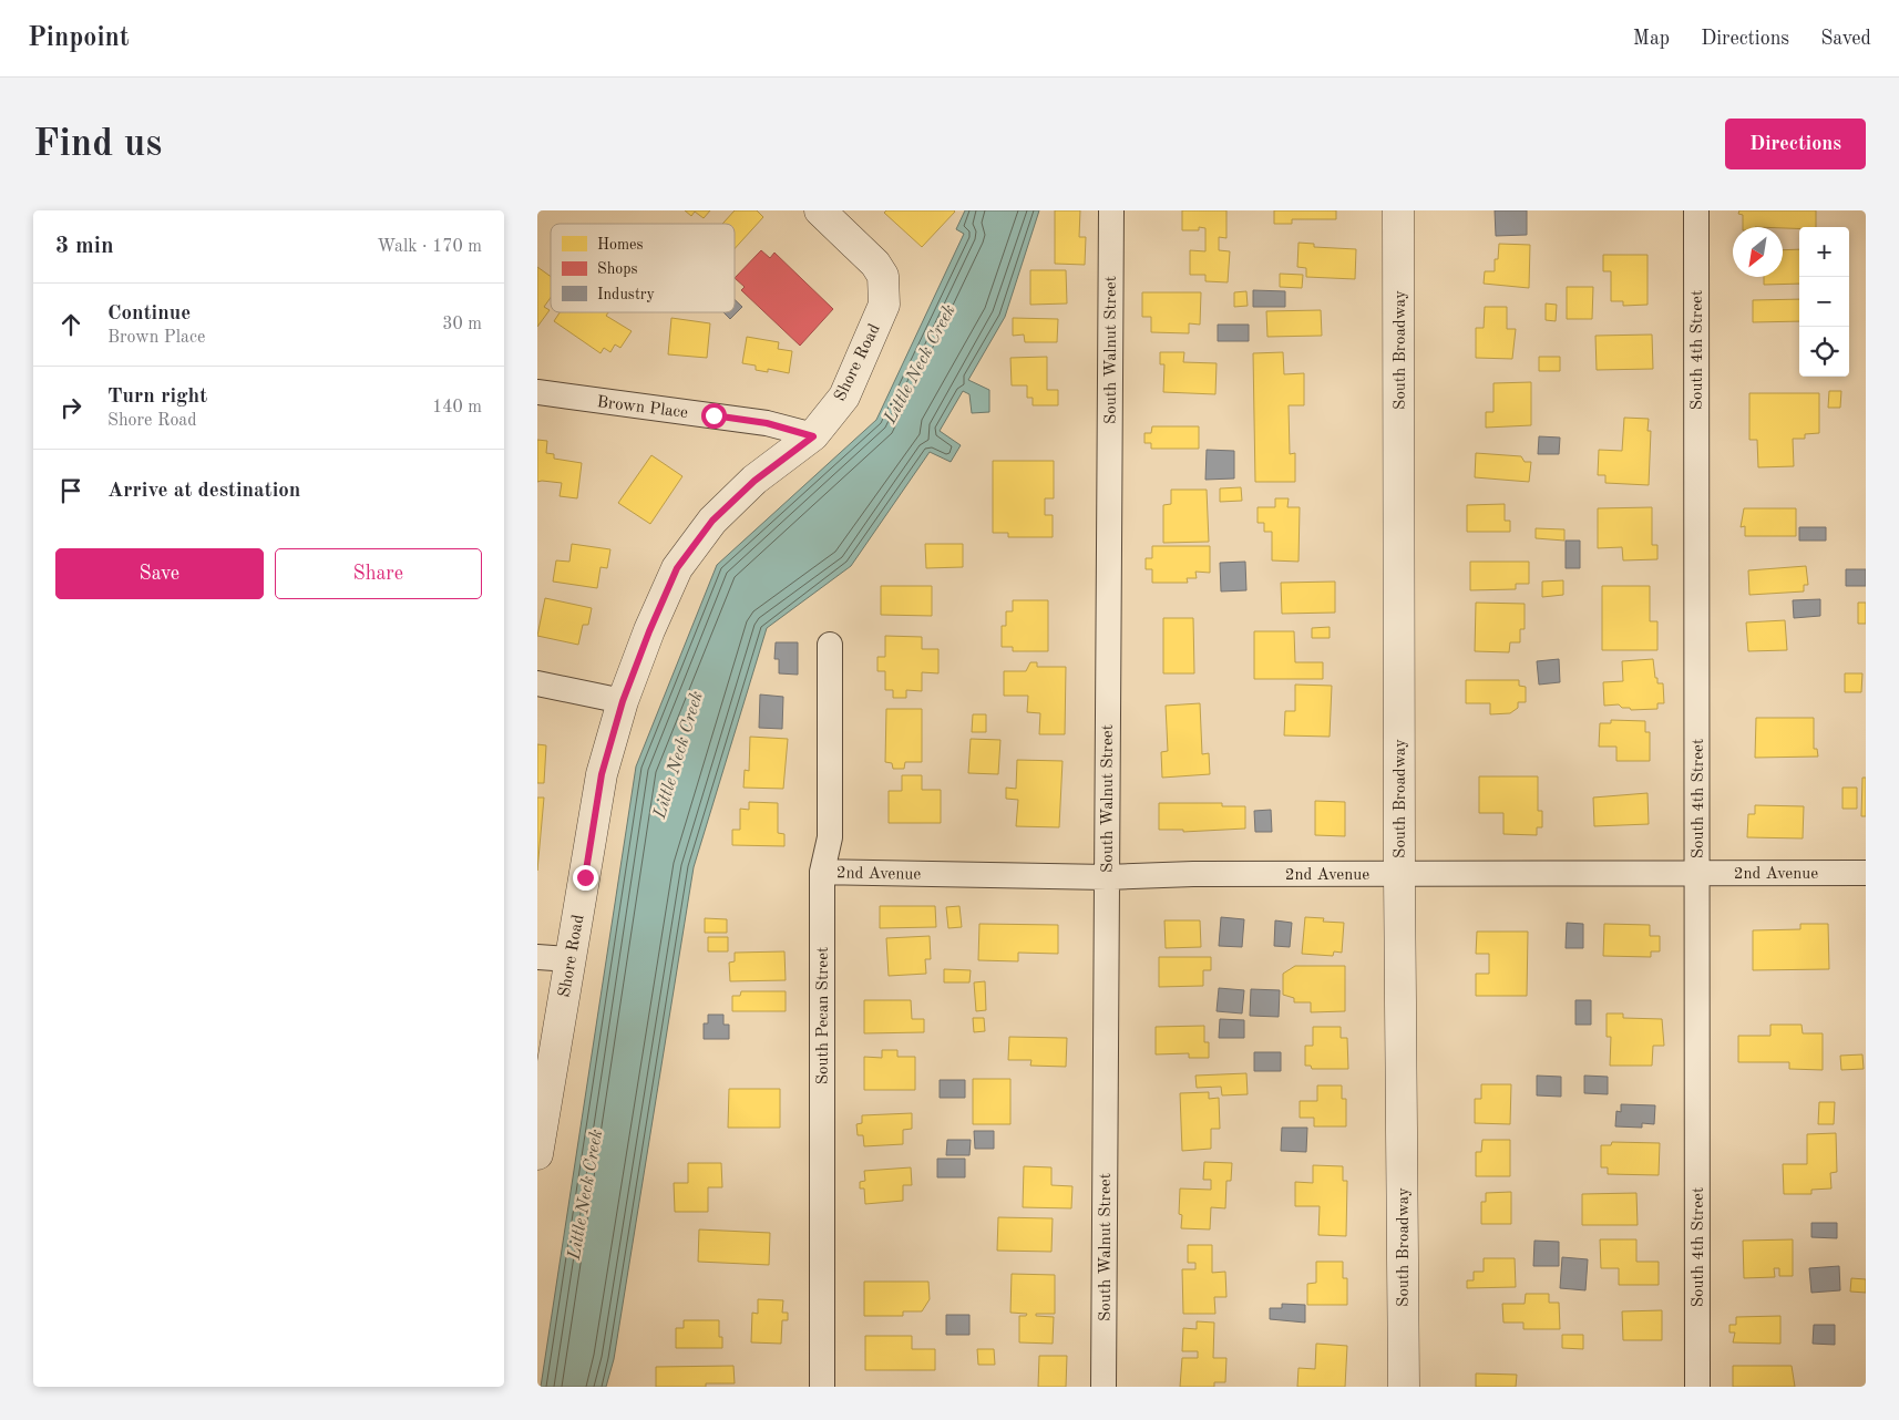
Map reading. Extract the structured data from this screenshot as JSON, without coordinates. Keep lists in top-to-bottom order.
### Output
{
  "streets": {
    "street": [
      "South Walnut Street",
      "South Broadway",
      "South 4th Street",
      "Shore Road",
      "Brown Place",
      "2nd Avenue",
      "South Pecan Street"
    ]
  },
  "crossings": [
    ["South Walnut Street", "2nd Avenue"],
    ["South Broadway", "2nd Avenue"],
    ["South 4th Street", "2nd Avenue"],
    ["Shore Road", "Brown Place"],
    ["2nd Avenue", "South Pecan Street"]
  ],
  "water": ["Little Neck Creek"],
  "legend": ["Homes", "Shops", "Industry"],
  "north": "bottom left",
  "page": {
    "header": "Pinpoint",
    "nav": ["Map", "Directions", "Saved"],
    "buttons": [
      "Directions",
      ["Save", "Share"]
    ],
    "title": "Find us",
    "heading": ["3 min", "Walk · 170 m"],
    "map_buttons": ["+", "−"],
    "list": [
      ["Continue", "Brown Place", "30 m"],
      ["Turn right", "Shore Road", "140 m"],
      "Arrive at destination"
    ]
  }
}
